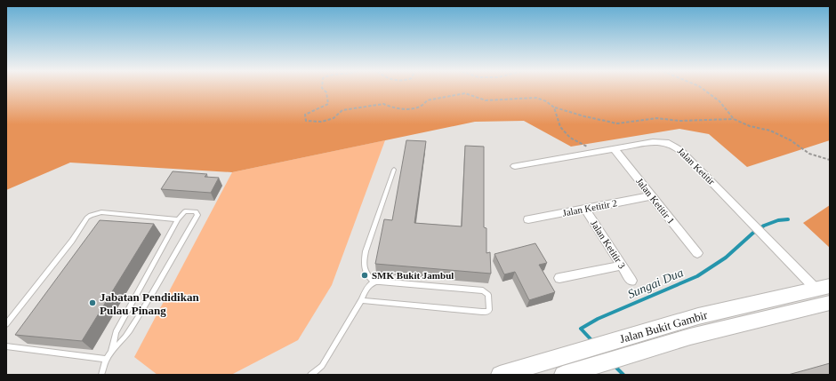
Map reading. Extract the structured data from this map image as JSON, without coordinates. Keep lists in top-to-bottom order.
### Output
{
  "streets": {
    "main road": ["Jalan Bukit Gambir"],
    "street": [
      "Jalan Ketitir",
      "Jalan Ketitir 1",
      "Jalan Ketitir 2",
      "Jalan Ketitir 3"
    ]
  },
  "crossings": [
    ["Jalan Ketitir", "Jalan Ketitir 1"],
    ["Jalan Ketitir", "Jalan Bukit Gambir"],
    ["Jalan Ketitir 1", "Jalan Ketitir 2"],
    ["Jalan Ketitir 2", "Jalan Ketitir 3"]
  ],
  "water": ["Sungai Dua"],
  "places": ["SMK Bukit Jambul", "Jabatan Pendidikan Pulau Pinang"]
}
